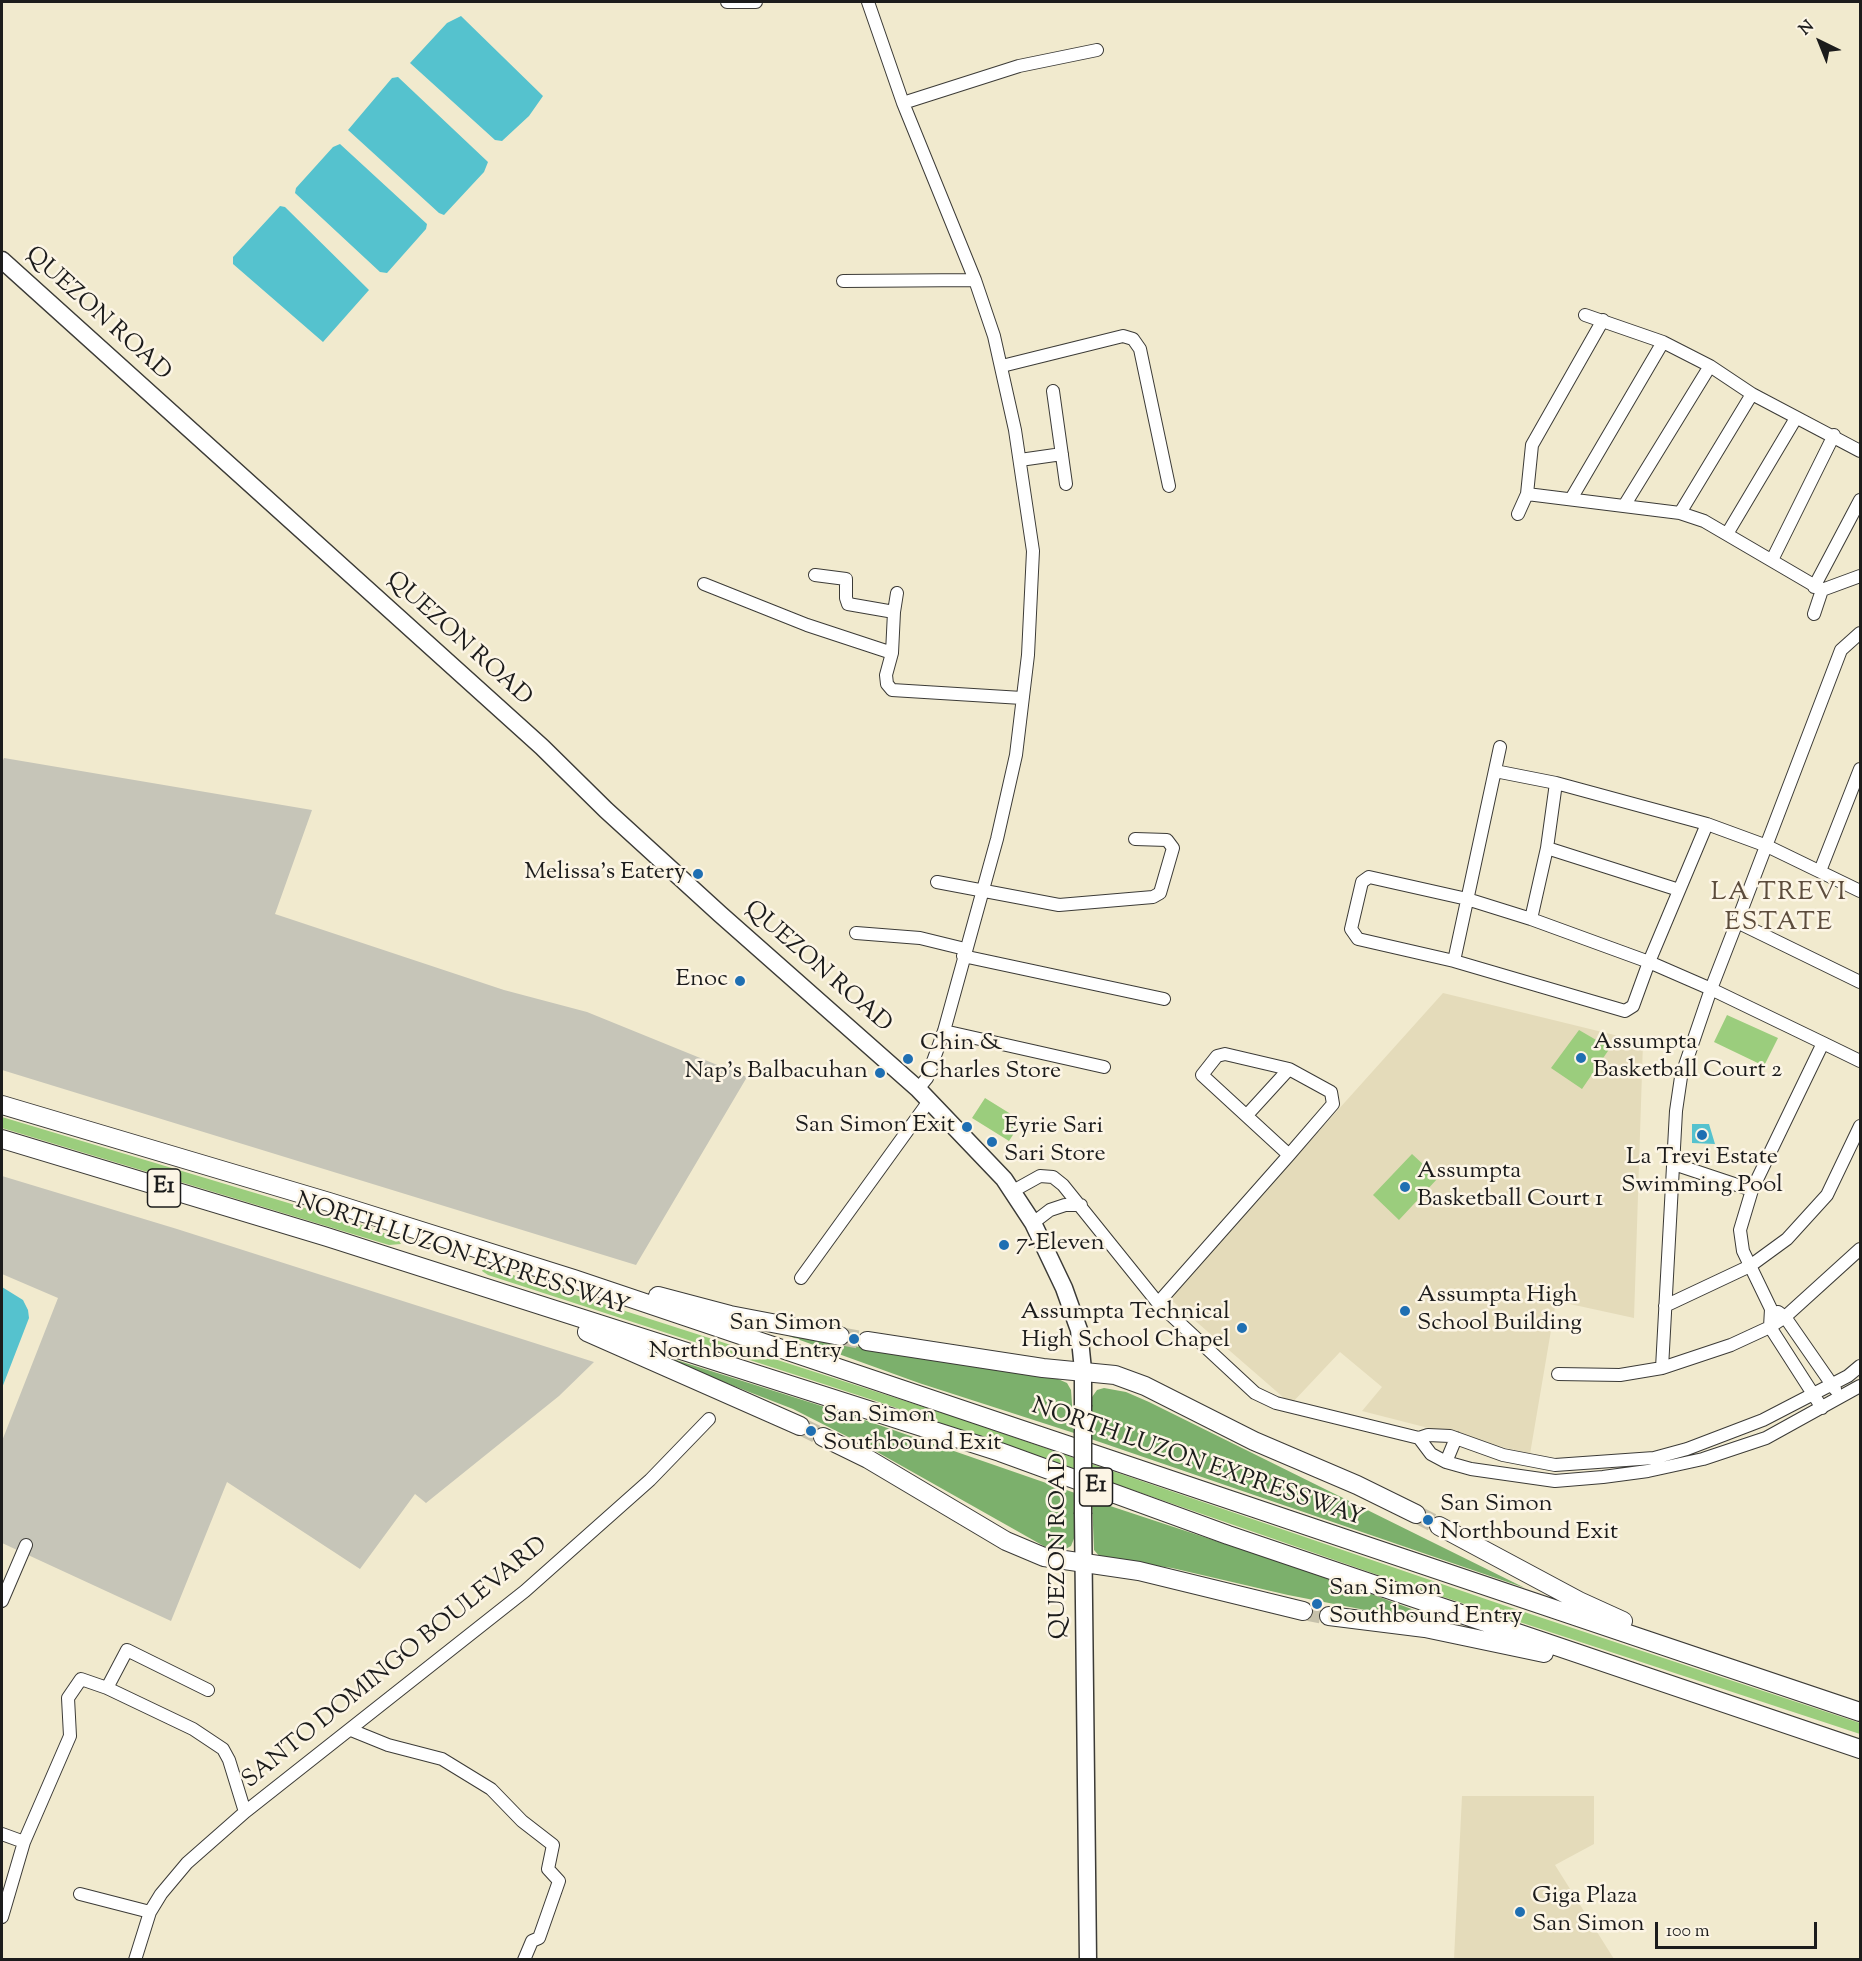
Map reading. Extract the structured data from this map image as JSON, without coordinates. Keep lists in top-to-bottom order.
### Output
{
  "streets": {
    "highway": ["E1", "NORTH LUZON EXPRESSWAY"],
    "main road": ["QUEZON ROAD"],
    "street": ["SANTO DOMINGO BOULEVARD"]
  },
  "districts": ["LA TREVI ESTATE"],
  "places": [
    "Melissa's Eatery",
    "Enoc",
    "Assumpta Basketball Court 2",
    "Chin & Charles Store",
    "Nap's Balbacuhan",
    "San Simon Exit",
    "La Trevi Estate Swimming Pool",
    "Eyrie Sari Sari Store",
    "Assumpta Basketball Court 1",
    "7-Eleven",
    "Assumpta High School Building",
    "Assumpta Technical High School Chapel",
    "San Simon Northbound Entry",
    "San Simon Southbound Exit",
    "San Simon Northbound Exit",
    "San Simon Southbound Entry",
    "Giga Plaza San Simon"
  ],
  "scale_bar": "100 m",
  "north": "top left"
}
